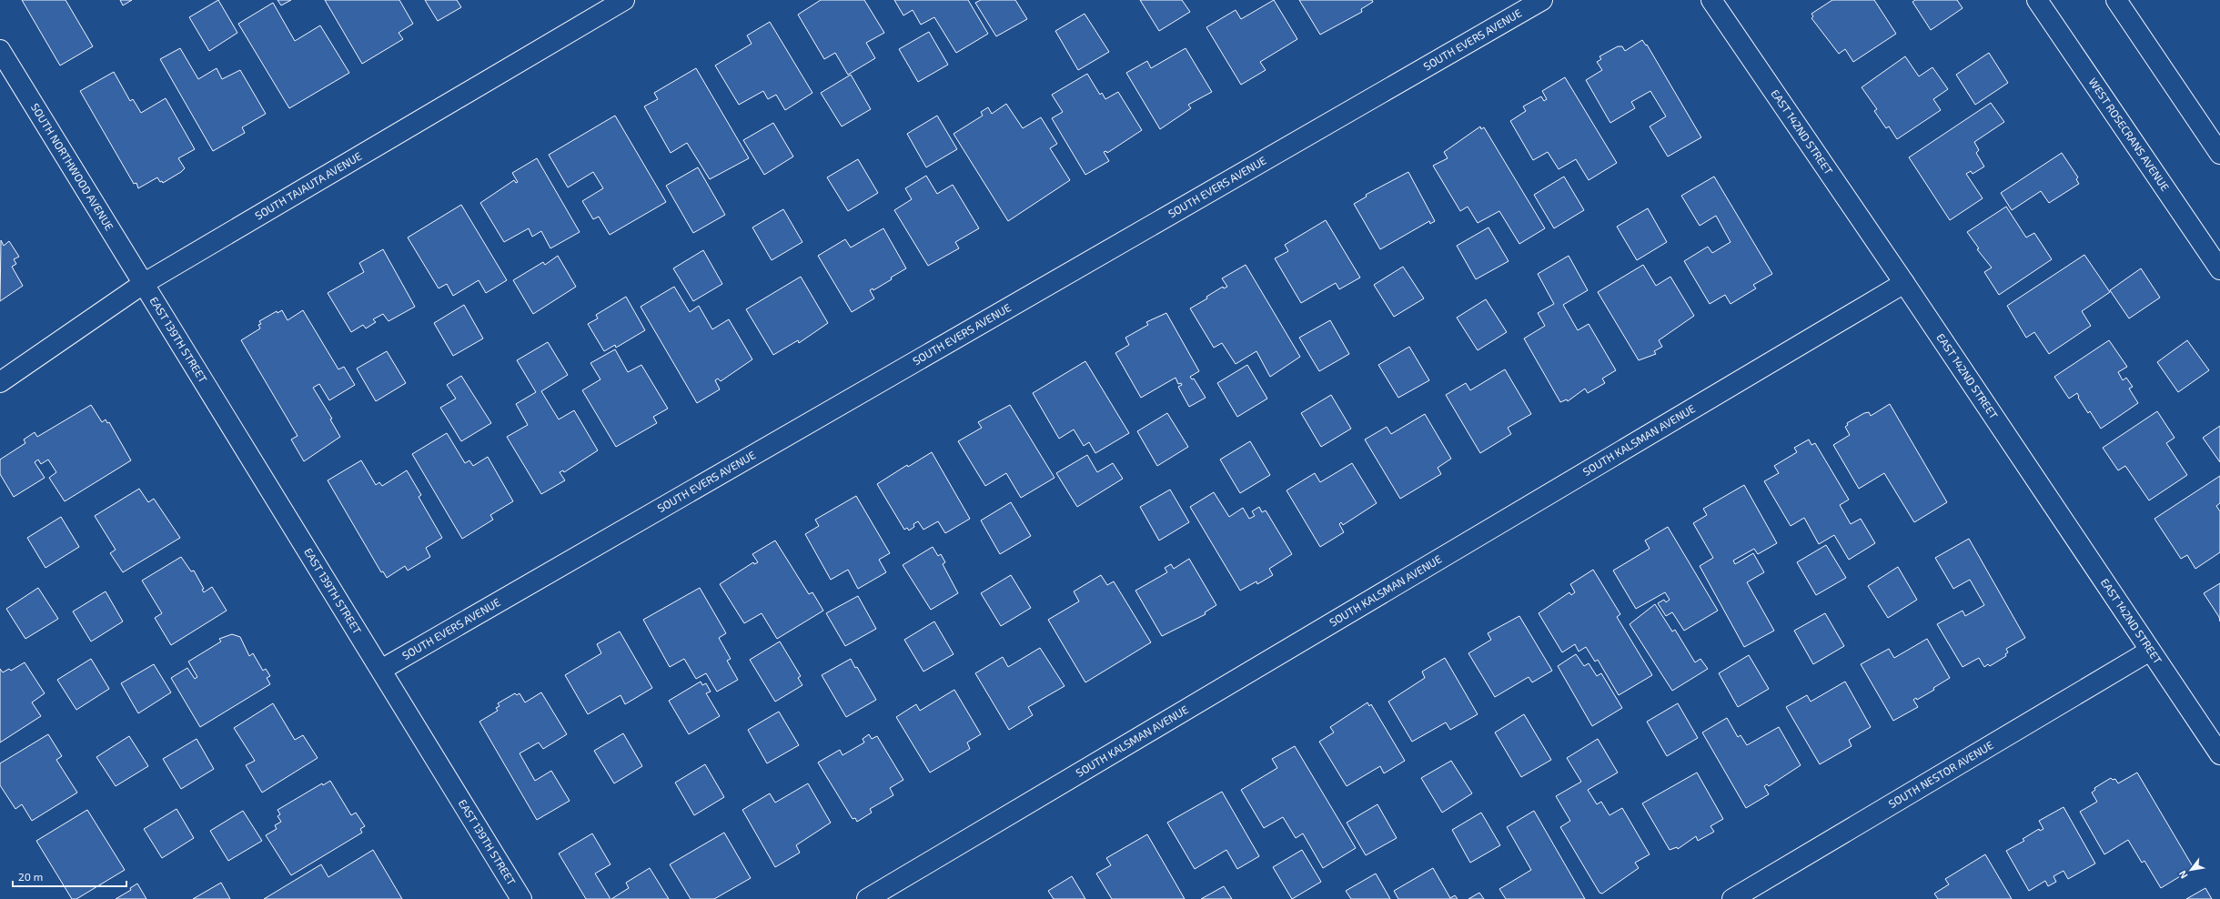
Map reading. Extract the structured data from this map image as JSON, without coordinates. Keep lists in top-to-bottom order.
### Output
{
  "streets": {
    "street": [
      "SOUTH EVERS AVENUE",
      "EAST 142ND STREET",
      "WEST ROSECRANS AVENUE",
      "SOUTH NORTHWOOD AVENUE",
      "SOUTH TAJAUTA AVENUE",
      "EAST 139TH STREET",
      "SOUTH KALSMAN AVENUE",
      "SOUTH NESTOR AVENUE"
    ]
  },
  "crossings": [
    ["SOUTH EVERS AVENUE", "EAST 139TH STREET"],
    ["EAST 142ND STREET", "SOUTH KALSMAN AVENUE"],
    ["EAST 142ND STREET", "SOUTH NESTOR AVENUE"],
    ["SOUTH NORTHWOOD AVENUE", "SOUTH TAJAUTA AVENUE"],
    ["SOUTH NORTHWOOD AVENUE", "EAST 139TH STREET"],
    ["SOUTH TAJAUTA AVENUE", "EAST 139TH STREET"]
  ],
  "scale_bar": "20 m",
  "north": "bottom left"
}
